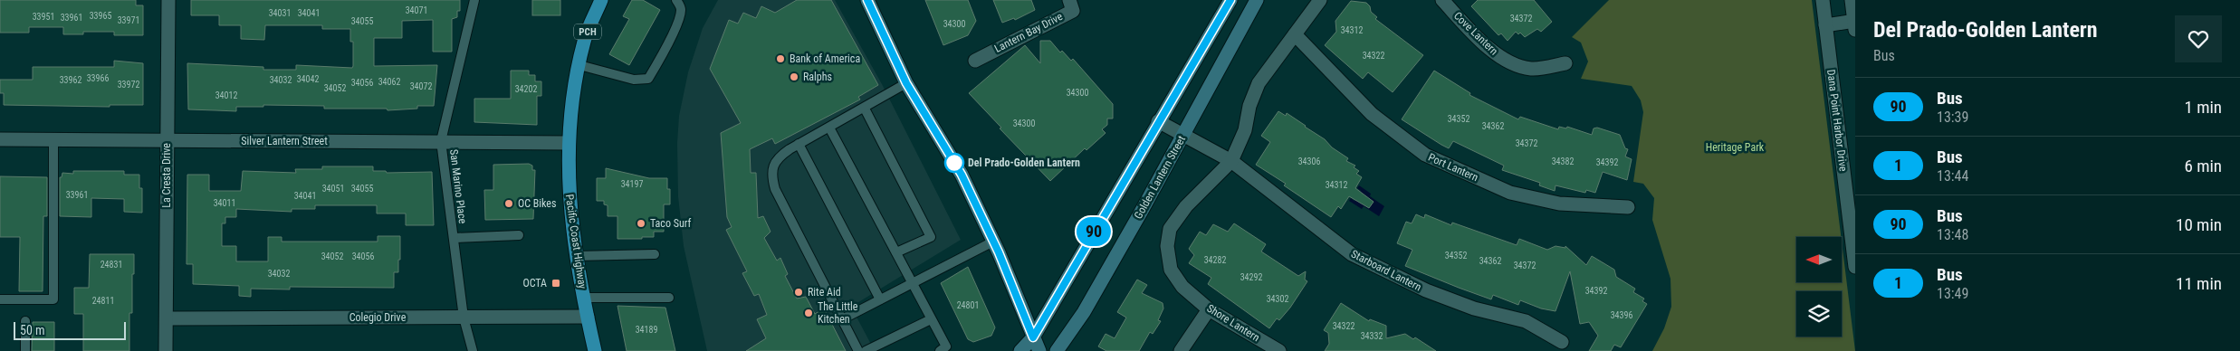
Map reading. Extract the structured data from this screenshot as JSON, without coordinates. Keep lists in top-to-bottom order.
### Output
{
  "streets": {
    "highway": ["PCH", "Pacific Coast Highway"],
    "main road": ["Golden Lantern Street"],
    "street": [
      "Lantern Bay Drive",
      "Cove Lantern",
      "Dana Point Harbor Drive",
      "Silver Lantern Street",
      "Port Lantern",
      "La Cresta Drive",
      "Starboard Lantern",
      "Colegio Drive",
      "Shore Lantern"
    ],
    "lane": ["San Marino Place"]
  },
  "crossings": [
    ["Silver Lantern Street", "La Cresta Drive"],
    ["Silver Lantern Street", "San Marino Place"],
    ["Silver Lantern Street", "Pacific Coast Highway"],
    ["La Cresta Drive", "Colegio Drive"],
    ["Golden Lantern Street", "Starboard Lantern"],
    ["San Marino Place", "Colegio Drive"],
    ["Pacific Coast Highway", "Colegio Drive"],
    ["Starboard Lantern", "Shore Lantern"]
  ],
  "parks": ["Heritage Park"],
  "places": {
    "other": [
      "Bank of America",
      "Ralphs",
      "Del Prado-Golden Lantern",
      "OC Bikes",
      "Taco Surf",
      "Rite Aid",
      "The Little Kitchen"
    ],
    "transit": ["OCTA"]
  },
  "lines": ["bus line 90"],
  "house_numbers": [
    "34071",
    "34031",
    "34041",
    "33965",
    "33951",
    "33961",
    "34372",
    "33971",
    "34055",
    "34300",
    "34312",
    "34322",
    "33966",
    "34042",
    "33962",
    "34032",
    "34062",
    "34056",
    "33972",
    "34072",
    "34052",
    "34202",
    "34300",
    "34012",
    "34352",
    "34300",
    "34362",
    "34372",
    "34306",
    "34382",
    "34392",
    "34197",
    "34312",
    "34051",
    "34055",
    "33961",
    "34041",
    "34011",
    "34352",
    "34052",
    "34056",
    "34282",
    "34362",
    "24831",
    "34372",
    "34032",
    "34292",
    "34392",
    "34302",
    "24811",
    "24801",
    "34396",
    "34322",
    "34189",
    "34332"
  ],
  "scale_bar": "50 m",
  "north": "left",
  "page": {
    "on_map": "90",
    "heading": ["Del Prado-Golden Lantern", "Bus"],
    "list": [
      {
        "mark": "90",
        "name": "Bus",
        "note": "13:39",
        "value": "1 min"
      },
      {
        "mark": "1",
        "name": "Bus",
        "note": "13:44",
        "value": "6 min"
      },
      {
        "mark": "90",
        "name": "Bus",
        "note": "13:48",
        "value": "10 min"
      },
      {
        "mark": "1",
        "name": "Bus",
        "note": "13:49",
        "value": "11 min"
      }
    ],
    "scale": "50 m"
  }
}
